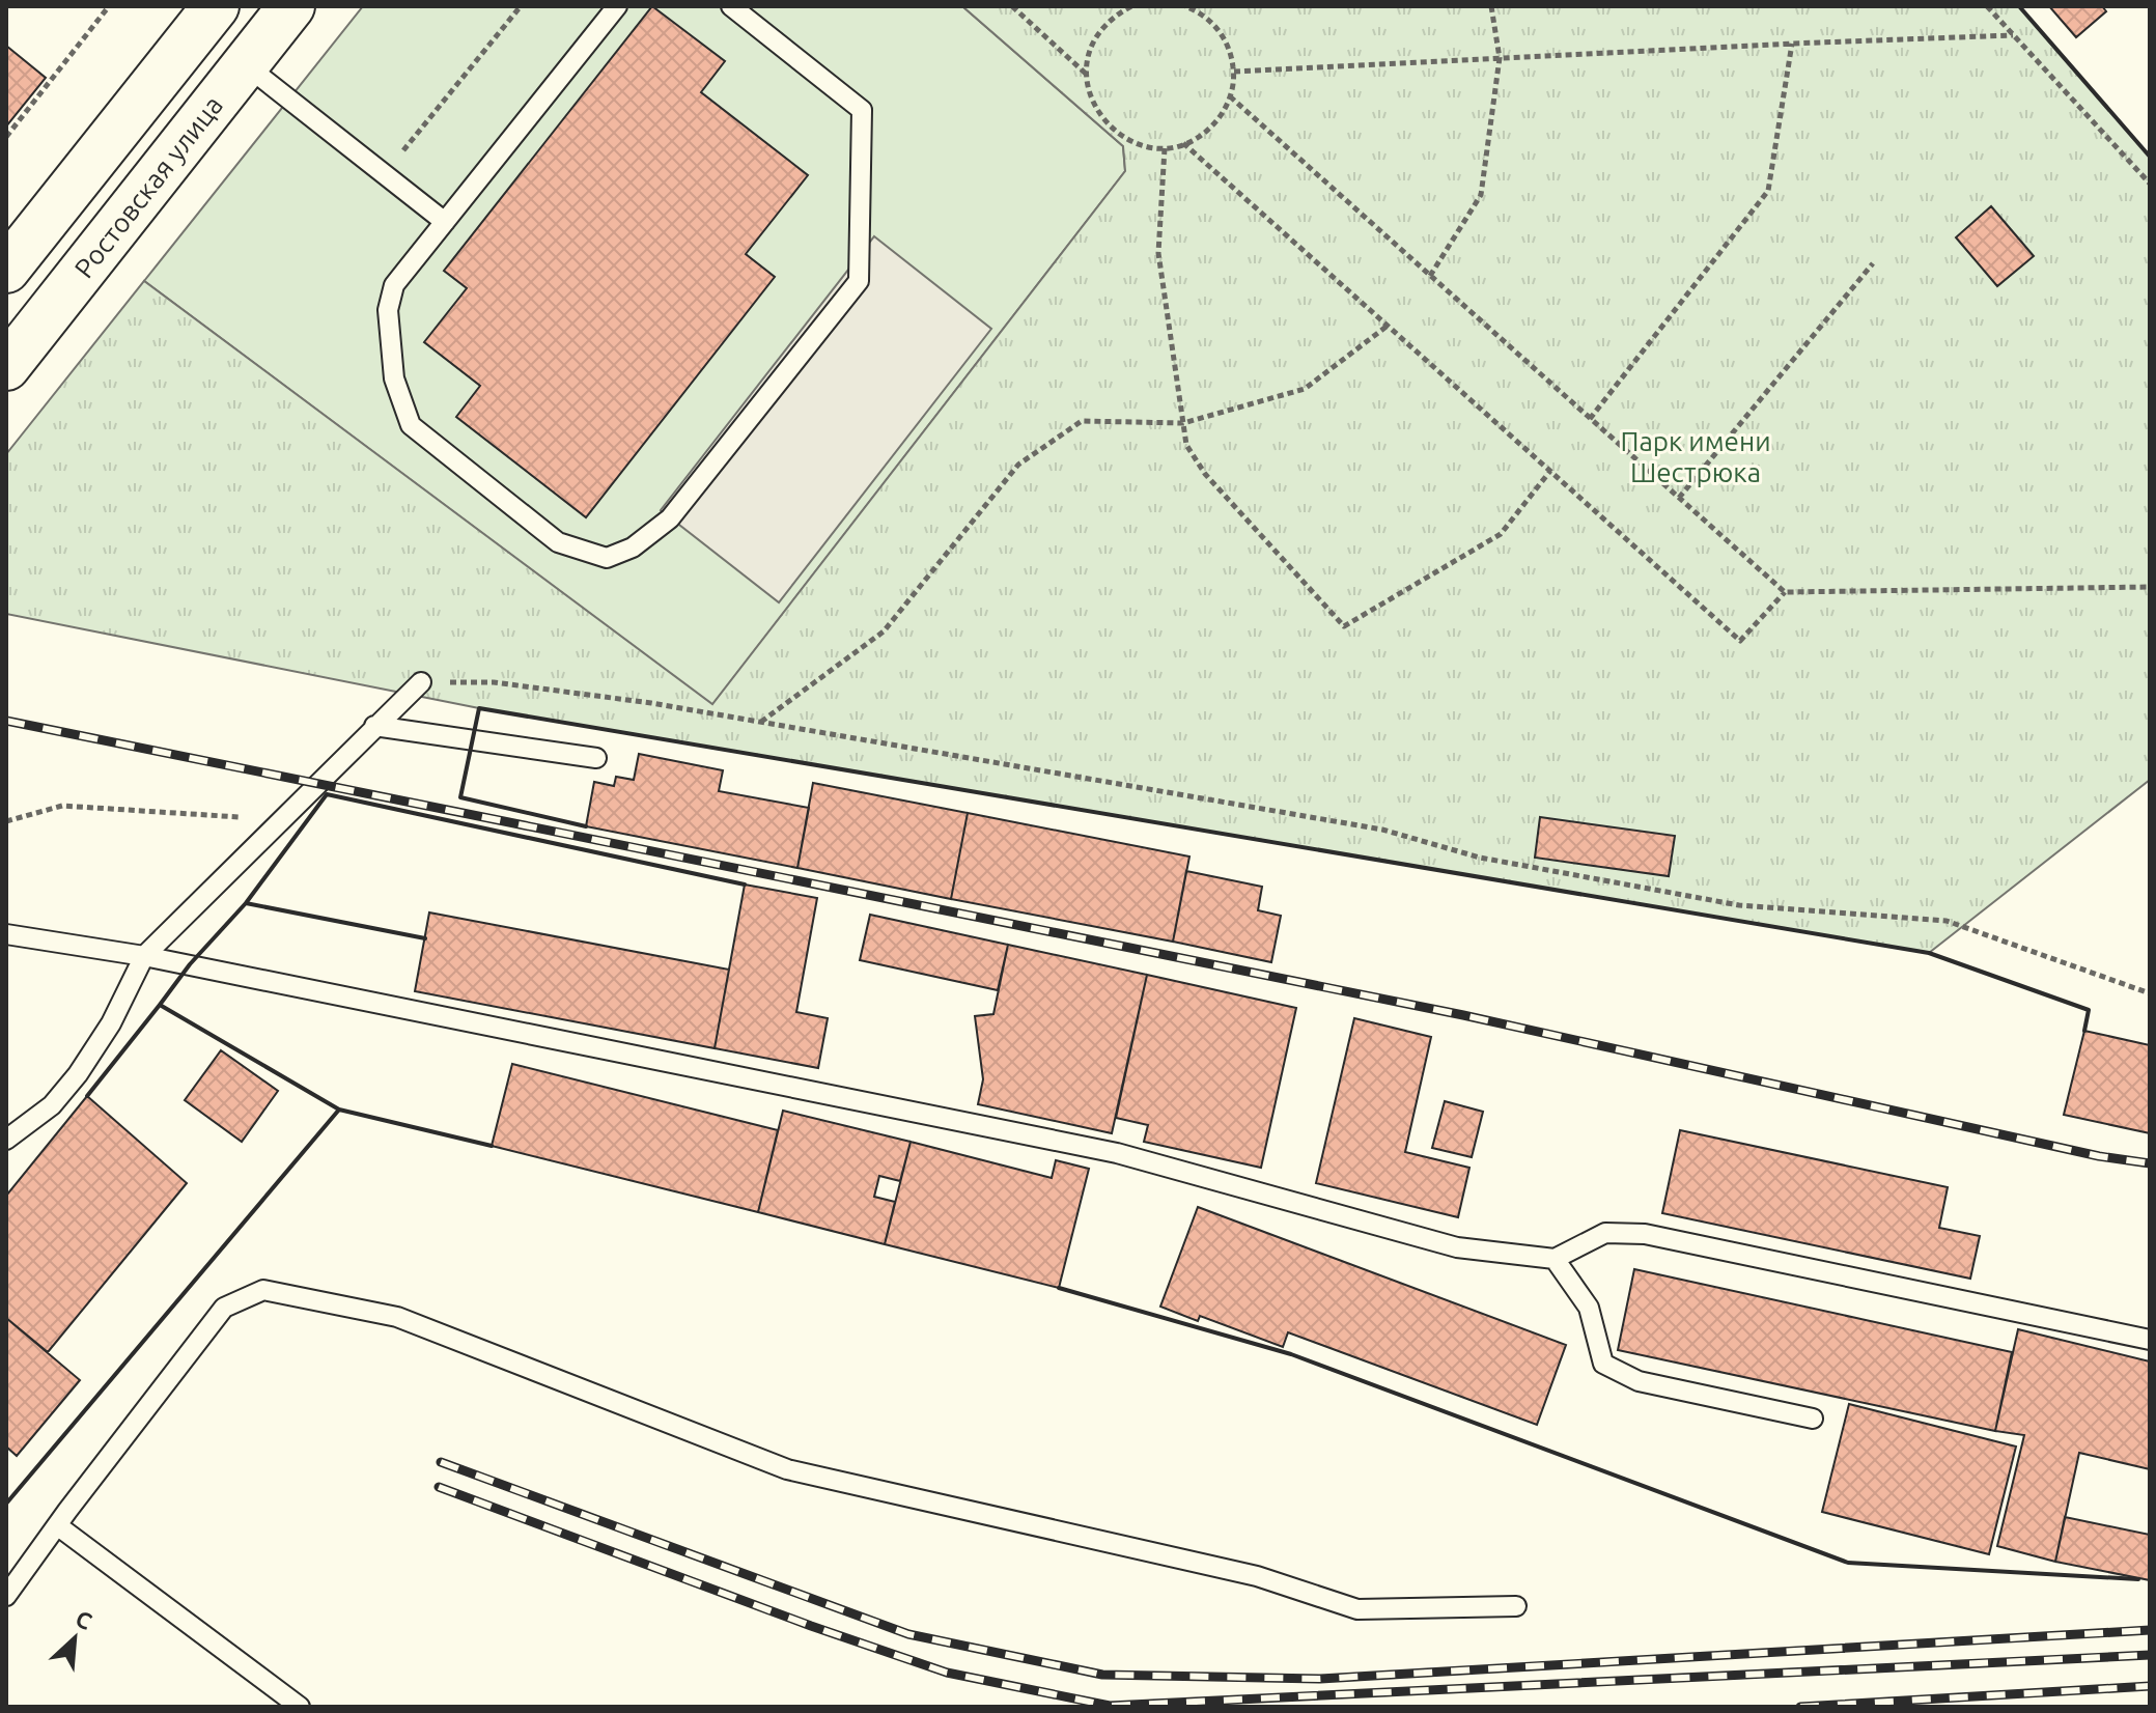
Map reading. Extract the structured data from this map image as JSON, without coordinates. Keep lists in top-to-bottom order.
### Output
{
  "streets": {
    "street": ["Ростовская улица"]
  },
  "parks": ["Парк имени Шестрюка"],
  "north": "top right"
}
